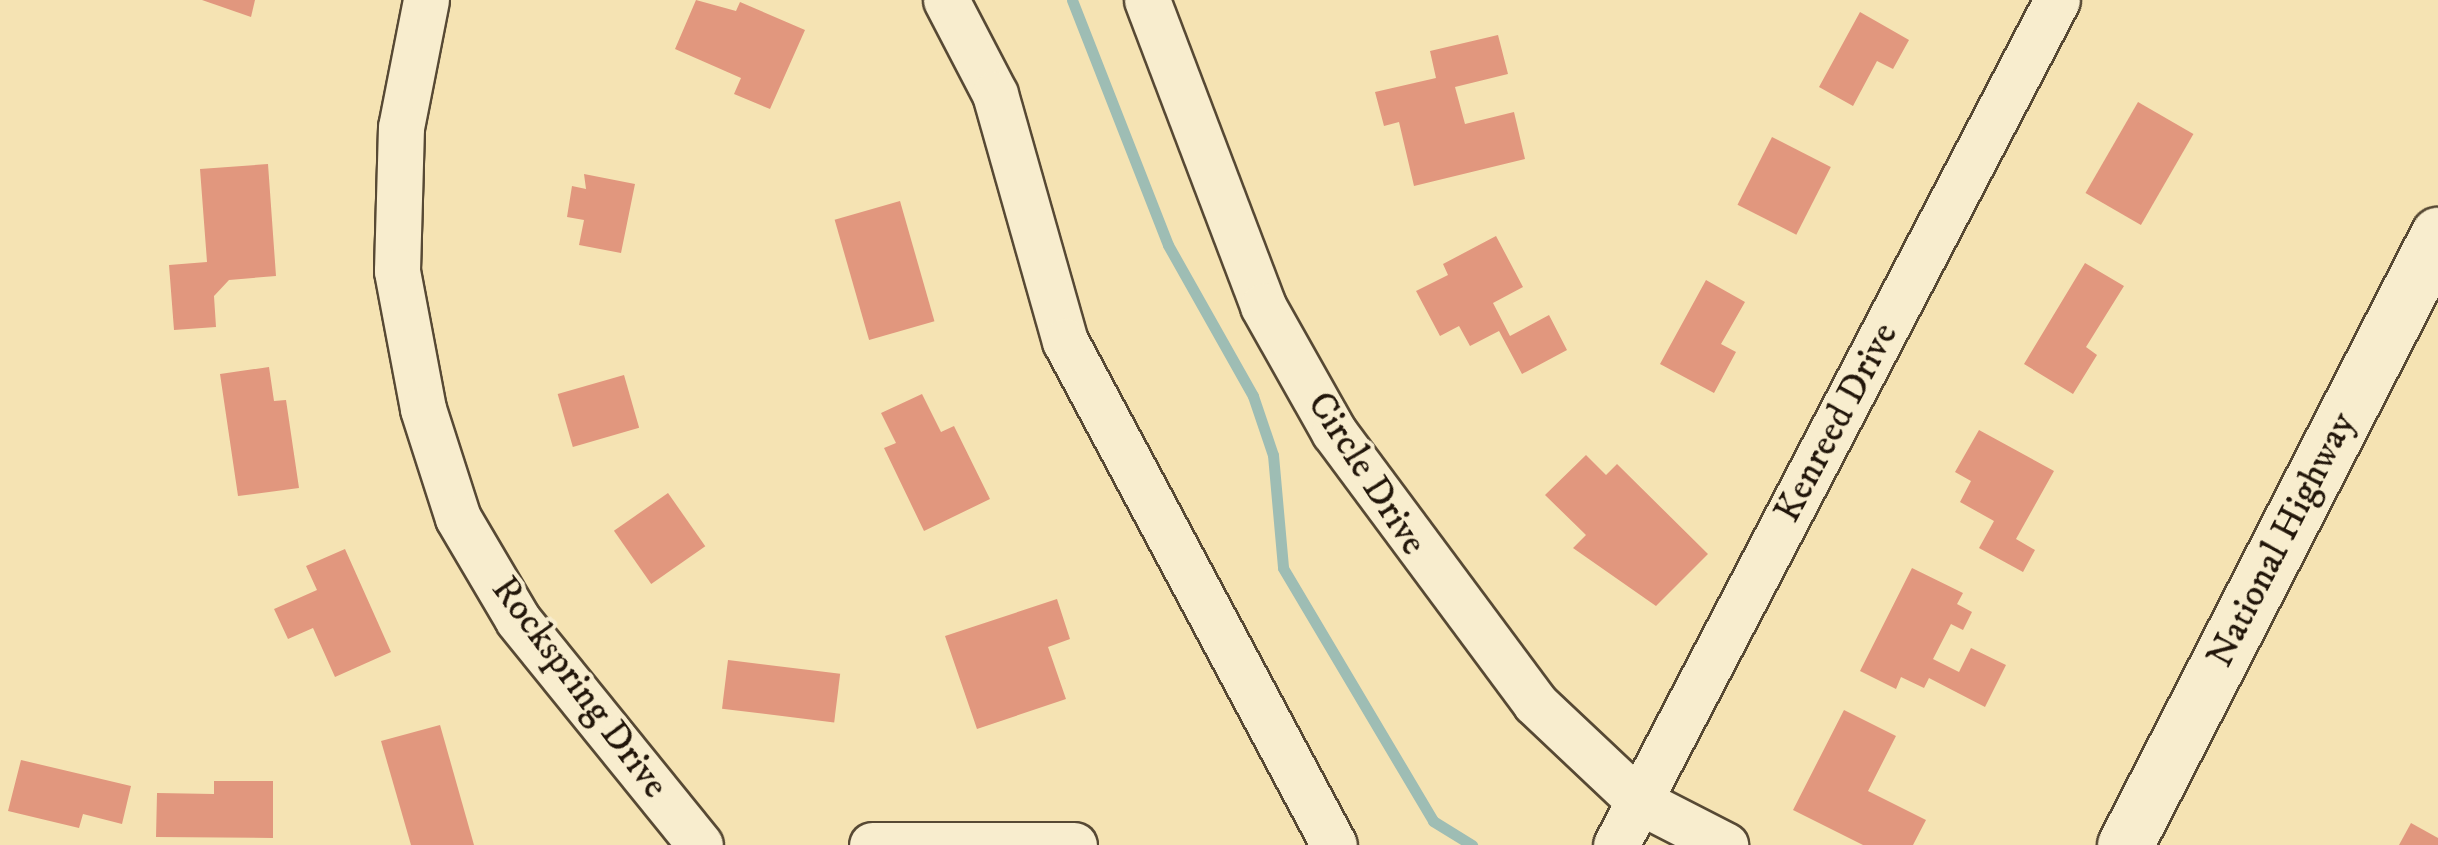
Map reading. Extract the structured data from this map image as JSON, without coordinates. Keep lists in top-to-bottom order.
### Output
{
  "streets": {
    "main road": ["National Highway"],
    "street": ["Kenreed Drive", "Circle Drive", "Rockspring Drive"]
  },
  "crossings": [
    ["Kenreed Drive", "Circle Drive"]
  ]
}
